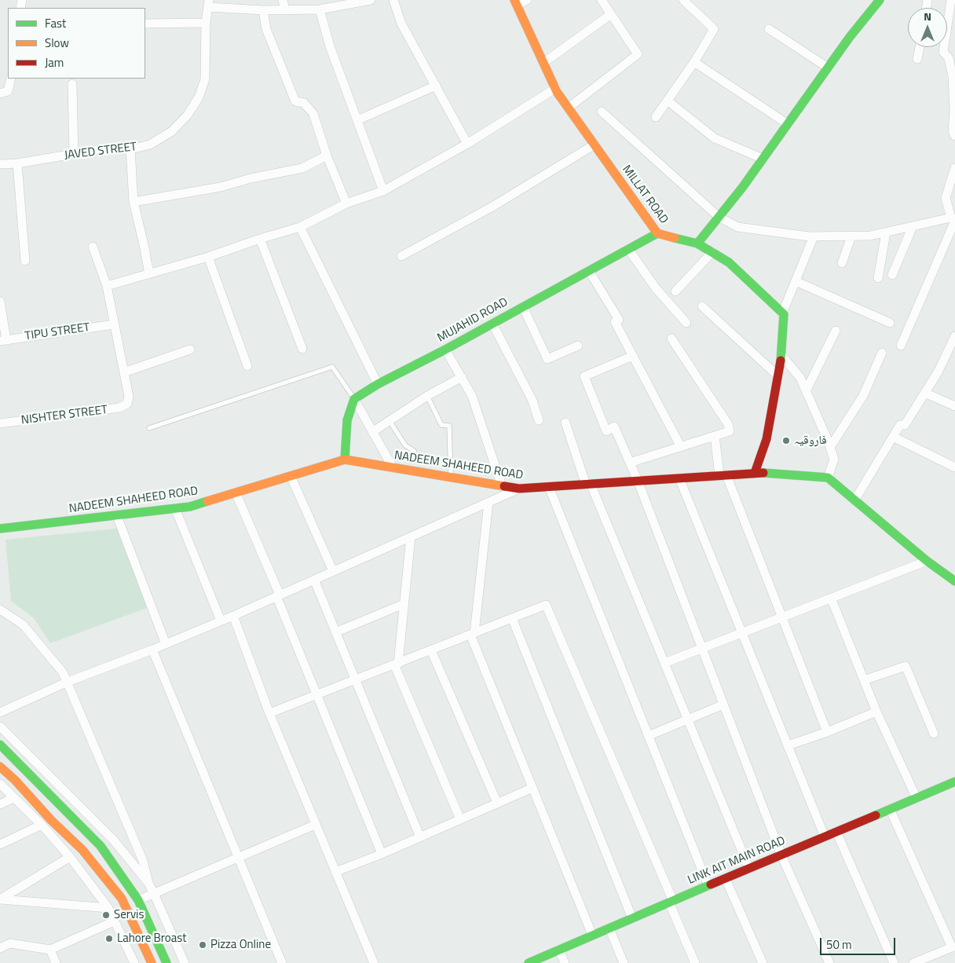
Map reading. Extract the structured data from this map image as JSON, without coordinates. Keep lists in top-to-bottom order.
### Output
{
  "streets": {
    "street": [
      "JAVED STREET",
      "MILLAT ROAD",
      "MUJAHID ROAD",
      "TIPU STREET",
      "NISHTER STREET",
      "NADEEM SHAHEED ROAD",
      "LINK AIT MAIN ROAD"
    ]
  },
  "crossings": [
    ["MILLAT ROAD", "MUJAHID ROAD"]
  ],
  "places": [
    "فاروقیہ",
    "Servis",
    "Lahore Broast",
    "Pizza Online"
  ],
  "legend": ["Fast", "Slow", "Jam"],
  "scale_bar": "50 m",
  "north": "top"
}
